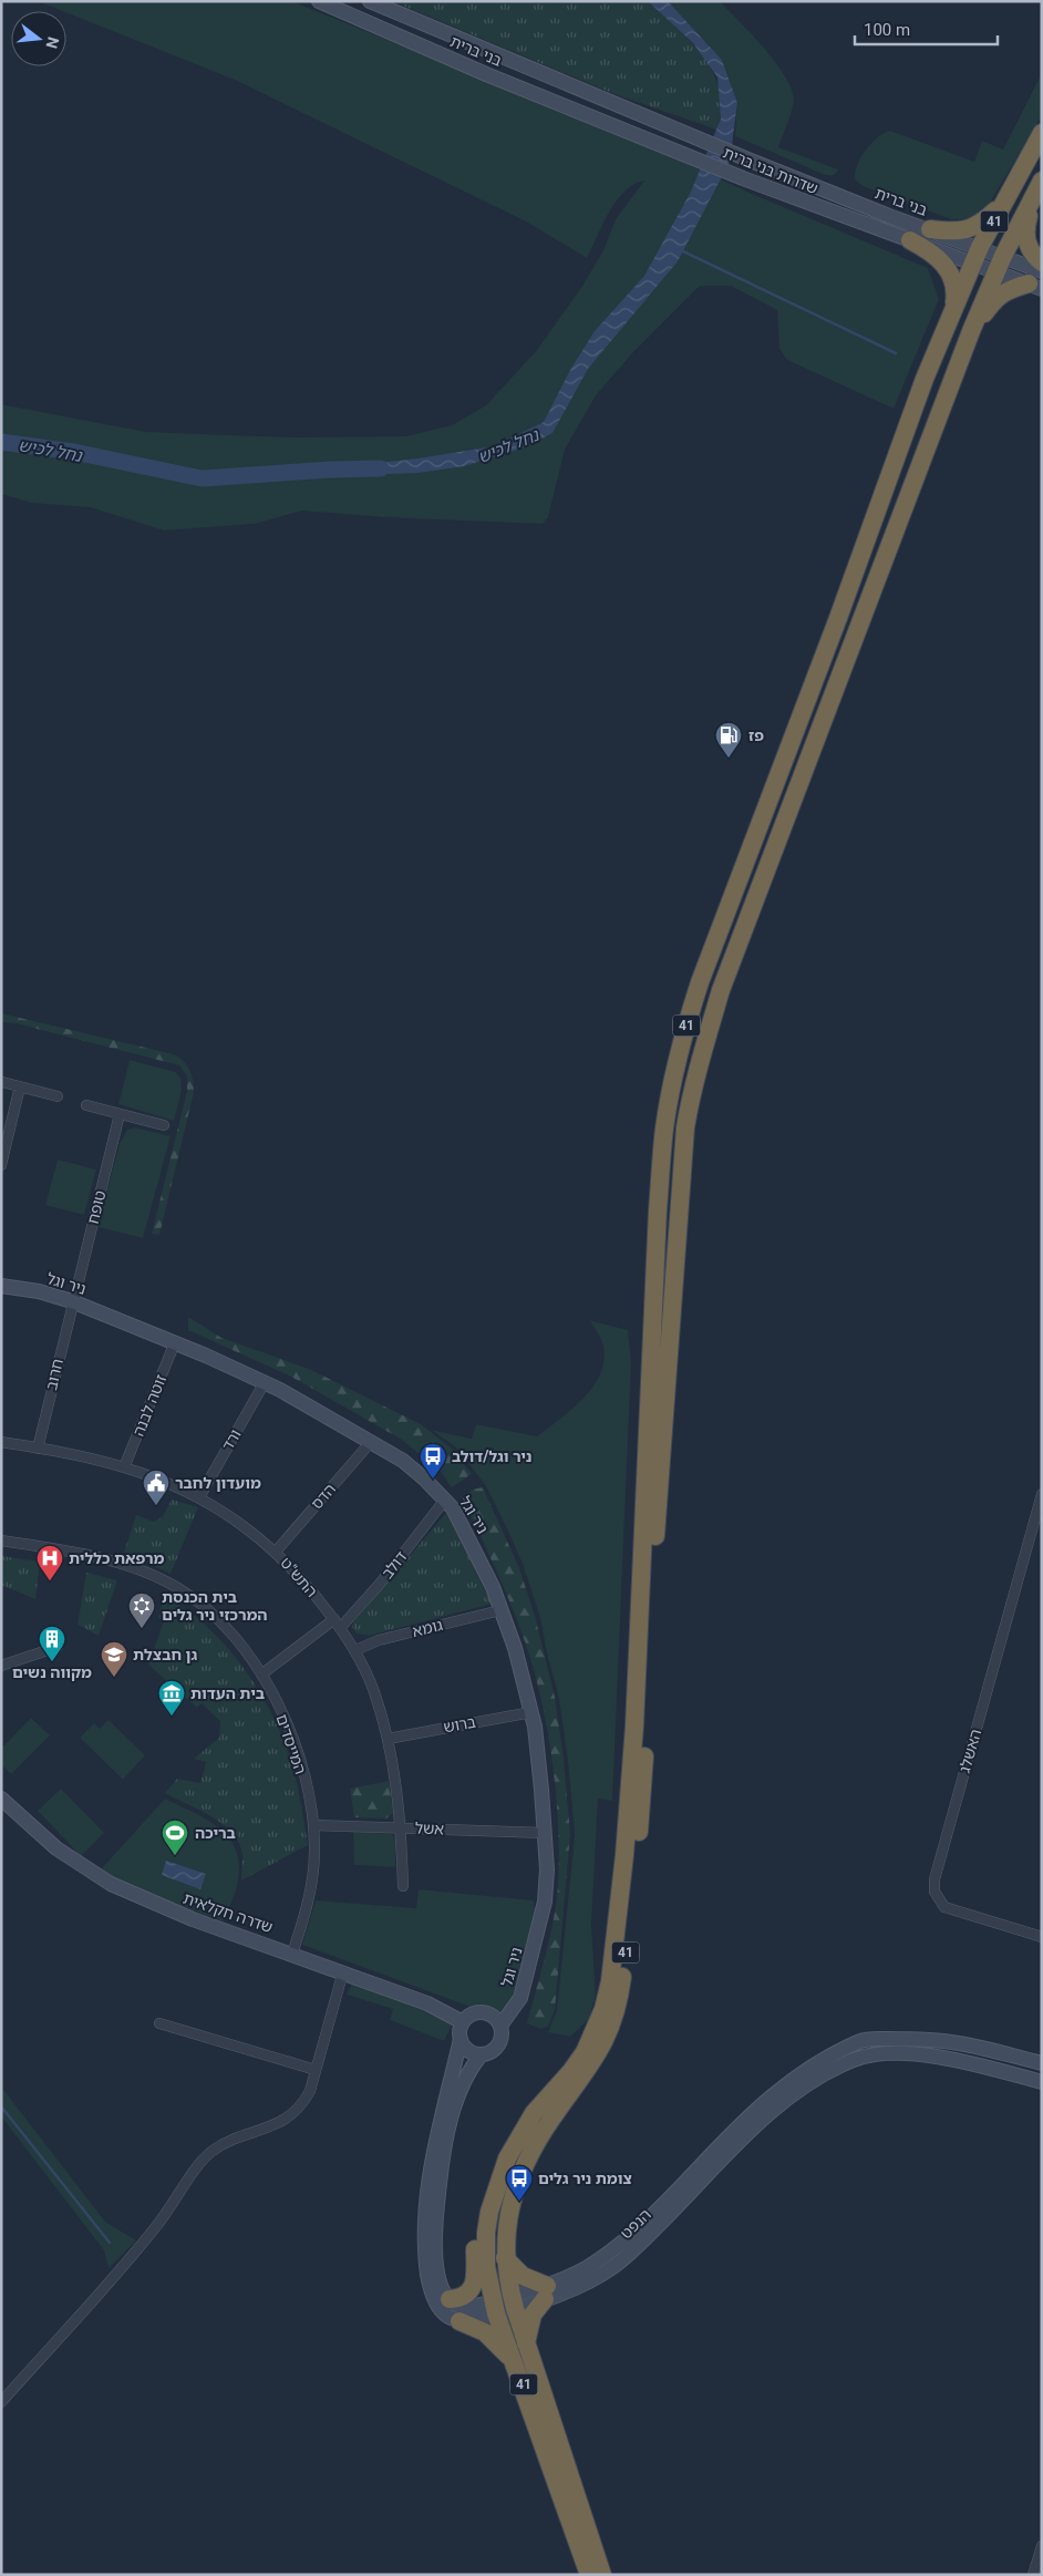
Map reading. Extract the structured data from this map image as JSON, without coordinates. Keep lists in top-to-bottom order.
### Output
{
  "streets": {
    "highway": ["41"],
    "street": [
      "בני ברית",
      "שדרות בני ברית",
      "טופח",
      "ניר וגל",
      "חרוב",
      "זוטה לבנה",
      "ורד",
      "הדס",
      "דולב",
      "התש\"ט",
      "גומא",
      "ברוש",
      "המייסדים",
      "האשלג",
      "אשל",
      "שדרה חקלאית",
      "הנפט"
    ]
  },
  "crossings": [
    ["בני ברית", "שדרות בני ברית"],
    ["בני ברית", "41"],
    ["41", "הנפט"],
    ["טופח", "ניר וגל"],
    ["טופח", "חרוב"],
    ["ניר וגל", "חרוב"],
    ["ניר וגל", "זוטה לבנה"],
    ["ניר וגל", "ורד"],
    ["ניר וגל", "הדס"],
    ["ניר וגל", "דולב"],
    ["ניר וגל", "גומא"],
    ["ניר וגל", "ברוש"],
    ["ניר וגל", "אשל"],
    ["ניר וגל", "שדרה חקלאית"],
    ["חרוב", "התש\"ט"],
    ["זוטה לבנה", "התש\"ט"],
    ["ורד", "התש\"ט"],
    ["הדס", "התש\"ט"],
    ["דולב", "התש\"ט"],
    ["דולב", "המייסדים"],
    ["התש\"ט", "גומא"],
    ["התש\"ט", "ברוש"],
    ["התש\"ט", "אשל"],
    ["המייסדים", "אשל"],
    ["המייסדים", "שדרה חקלאית"]
  ],
  "water": ["נחל לכיש"],
  "places": {
    "fuel station": ["פז"],
    "bus stop": ["ניר וגל/דולב", "צומת ניר גלים"],
    "public building": ["מועדון לחבר"],
    "hospital": ["מרפאת כללית"],
    "synagogue": ["בית הכנסת המרכזי ניר גלים"],
    "building": ["מקווה נשים"],
    "school or university": ["גן חבצלת"],
    "museum": ["בית העדות"],
    "sports": ["בריכה"]
  },
  "scale_bar": "100 m",
  "north": "right"
}
